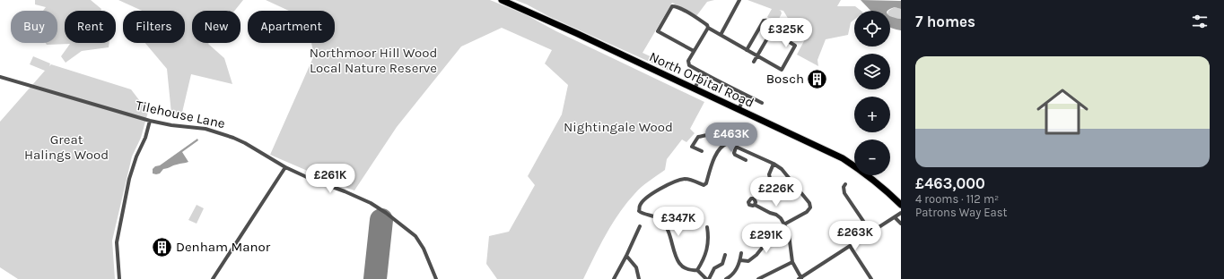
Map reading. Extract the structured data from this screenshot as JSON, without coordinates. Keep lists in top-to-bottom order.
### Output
{
  "streets": {
    "main road": ["North Orbital Road"],
    "street": ["Tilehouse Lane"]
  },
  "parks": ["Northmoor Hill Wood Local Nature Reserve", "Nightingale Wood", "Great Halings Wood"],
  "places": {
    "building": ["Bosch", "Denham Manor"]
  },
  "page": {
    "heading": "7 homes",
    "map_buttons": ["+", "−"],
    "chip": [
      "Buy",
      "Rent",
      "Filters",
      "New",
      "Apartment"
    ],
    "price": [
      "£325K",
      "£463K",
      "£261K",
      "£226K",
      "£347K",
      "£263K",
      "£291K"
    ],
    "list": [
      {
        "name": "£463,000",
        "note": "4 rooms · 112 m² · Patrons Way East"
      }
    ]
  }
}
